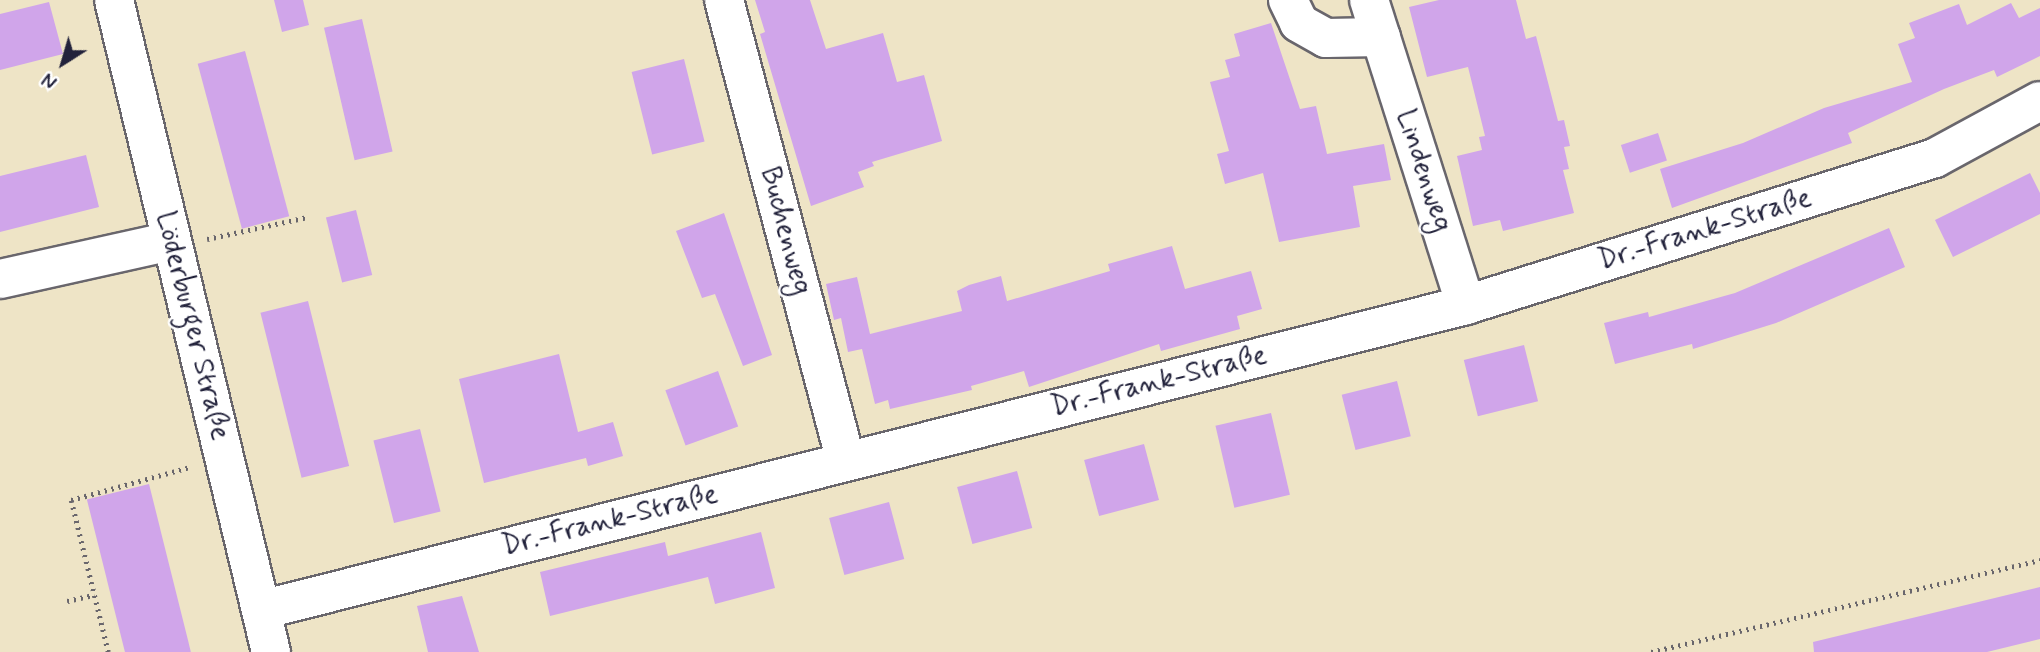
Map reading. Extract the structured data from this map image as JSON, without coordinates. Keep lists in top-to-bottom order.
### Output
{
  "streets": {
    "street": [
      "Lindenweg",
      "Dr.-Frank-Straße",
      "Buchenweg",
      "Löderburger Straße"
    ]
  },
  "crossings": [
    ["Lindenweg", "Dr.-Frank-Straße"],
    ["Dr.-Frank-Straße", "Buchenweg"],
    ["Dr.-Frank-Straße", "Löderburger Straße"]
  ],
  "north": "bottom left"
}
